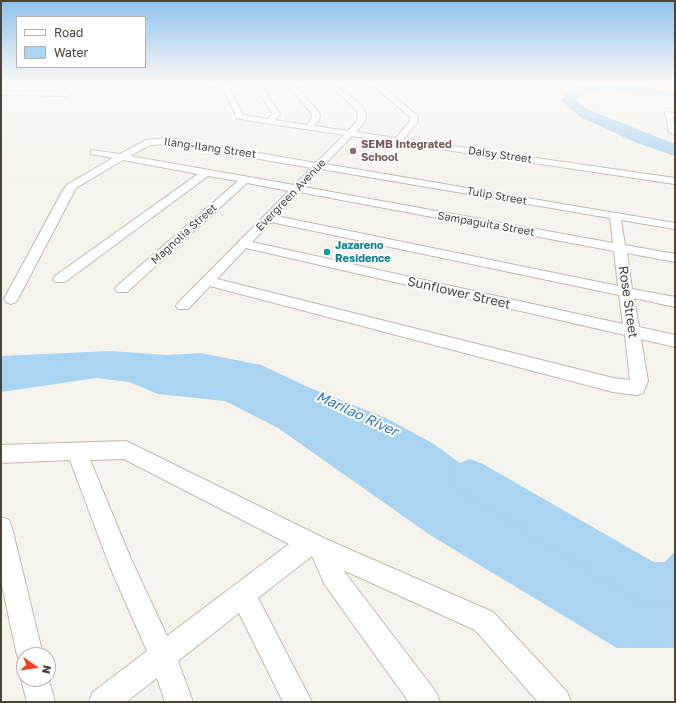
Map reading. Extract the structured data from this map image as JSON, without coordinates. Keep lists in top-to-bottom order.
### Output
{
  "streets": {
    "street": [
      "Ilang-Ilang Street",
      "Daisy Street",
      "Evergreen Avenue",
      "Tulip Street",
      "Sampaguita Street",
      "Magnolia Street",
      "Sunflower Street",
      "Rose Street"
    ]
  },
  "crossings": [
    ["Ilang-Ilang Street", "Evergreen Avenue"],
    ["Ilang-Ilang Street", "Tulip Street"],
    ["Ilang-Ilang Street", "Sampaguita Street"],
    ["Daisy Street", "Evergreen Avenue"],
    ["Evergreen Avenue", "Tulip Street"],
    ["Evergreen Avenue", "Sampaguita Street"],
    ["Evergreen Avenue", "Sunflower Street"],
    ["Evergreen Avenue", "Rose Street"],
    ["Tulip Street", "Rose Street"],
    ["Sampaguita Street", "Magnolia Street"],
    ["Sampaguita Street", "Rose Street"],
    ["Sunflower Street", "Rose Street"]
  ],
  "water": ["Marilao River"],
  "places": ["SEMB Integrated School", "Jazareno Residence"],
  "legend": ["Road", "Water"],
  "north": "right"
}
